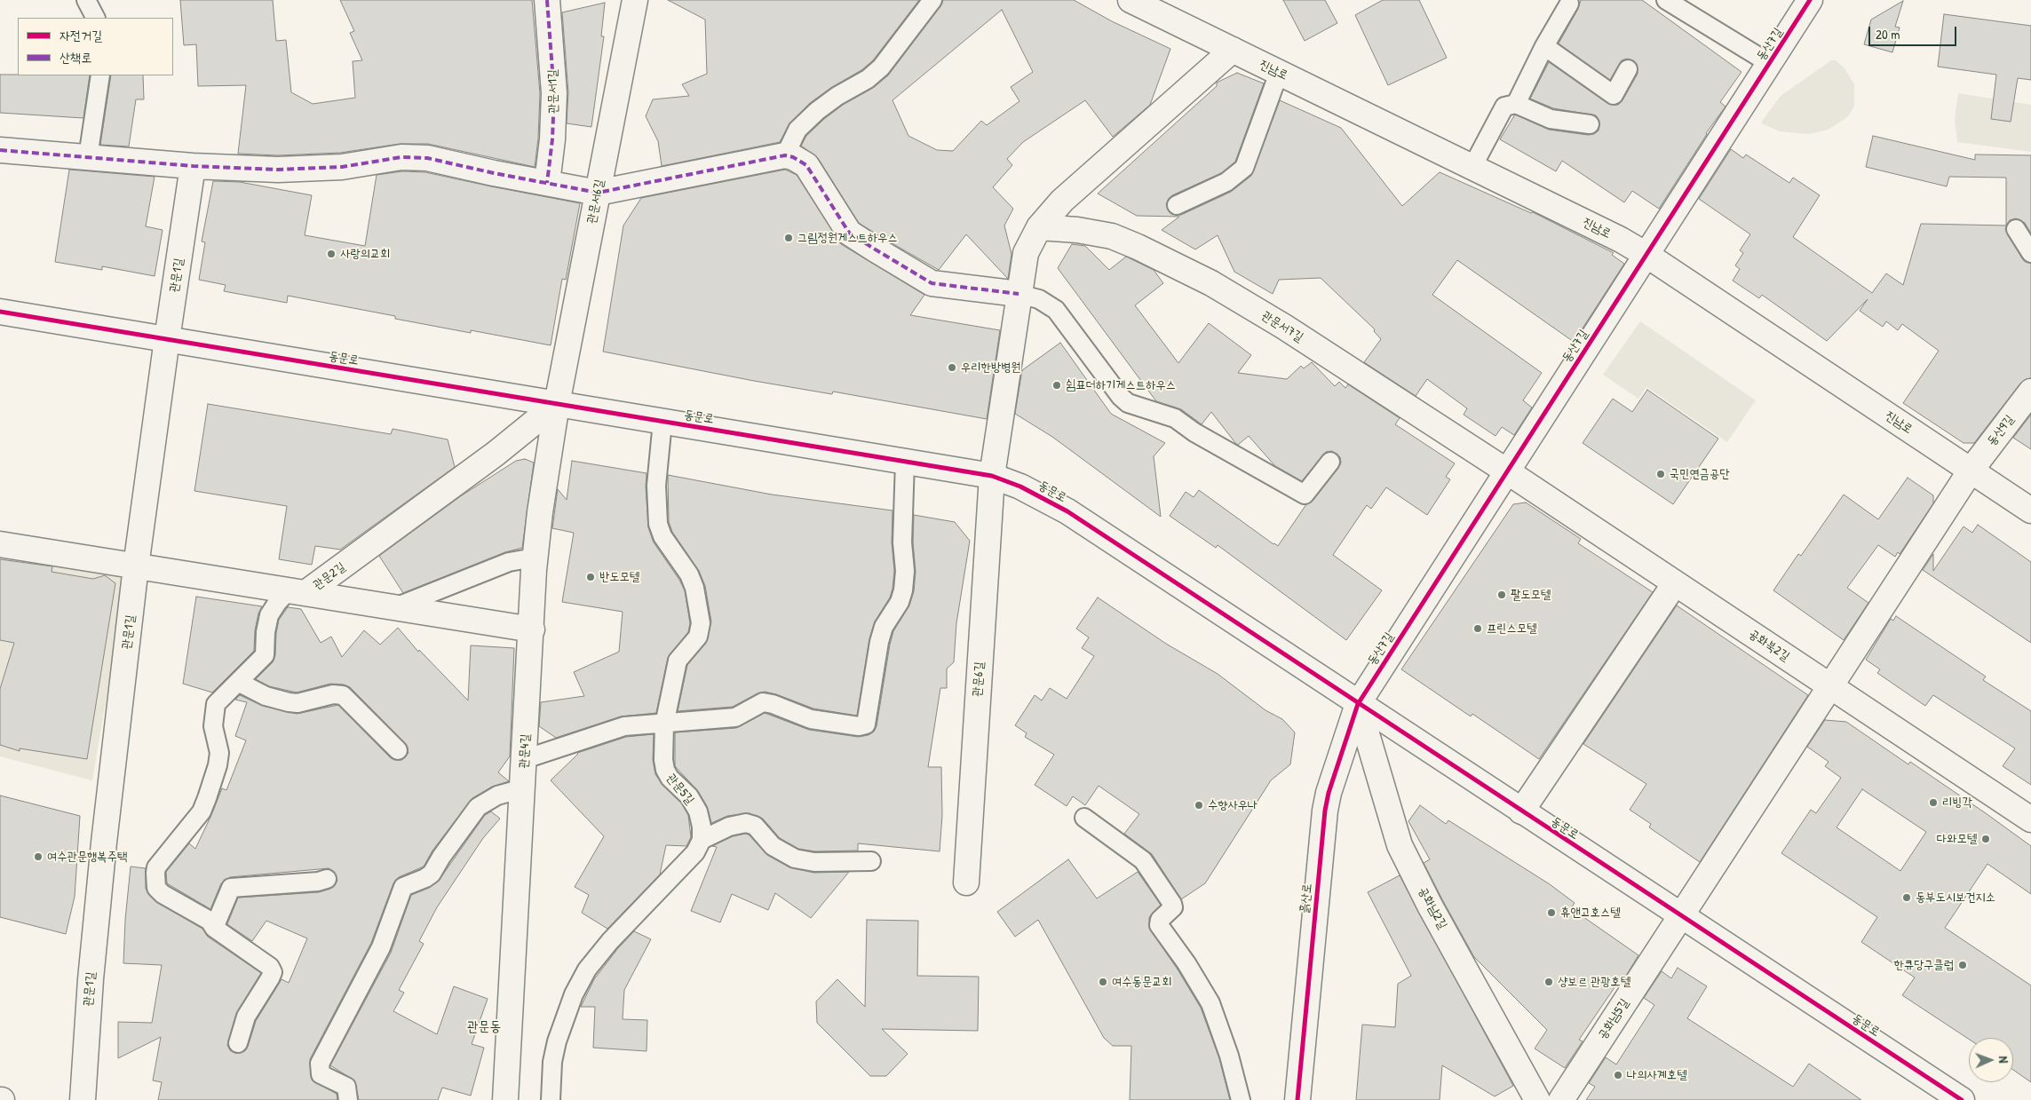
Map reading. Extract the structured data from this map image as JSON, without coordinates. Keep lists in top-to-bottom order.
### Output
{
  "streets": {
    "street": [
      "동산7길",
      "진남로",
      "관문서1길",
      "관문서6길",
      "관문1길",
      "관문서7길",
      "동문로",
      "동산9길",
      "관문2길",
      "공화북2길",
      "관문6길",
      "관문4길",
      "흙산로",
      "공화남2길",
      "공화남5길"
    ],
    "lane": ["관문5길"]
  },
  "crossings": [
    ["동산7길", "진남로"],
    ["동산7길", "관문서7길"],
    ["동산7길", "동문로"],
    ["동산7길", "공화북2길"],
    ["동산7길", "흙산로"],
    ["동산7길", "공화남2길"],
    ["진남로", "동산9길"],
    ["관문서6길", "동문로"],
    ["관문서6길", "관문2길"],
    ["관문서6길", "관문4길"],
    ["관문1길", "동문로"],
    ["관문서7길", "공화북2길"],
    ["동문로", "관문2길"],
    ["동문로", "관문6길"],
    ["동문로", "관문4길"],
    ["동문로", "관문5길"],
    ["동문로", "흙산로"],
    ["동문로", "공화남2길"],
    ["동문로", "공화남5길"],
    ["동산9길", "공화북2길"],
    ["동산9길", "공화남5길"],
    ["관문2길", "관문4길"],
    ["공화북2길", "공화남5길"],
    ["흙산로", "공화남2길"]
  ],
  "districts": ["관문동"],
  "places": [
    "그림정원게스트하우스",
    "사랑의교회",
    "우리한방병원",
    "쉼표더하기게스트하우스",
    "국민연금공단",
    "반도모텔",
    "팔도모텔",
    "프린스모텔",
    "리빙각",
    "수향사우나",
    "다와모텔",
    "여수관문행복주택",
    "동부도시보건지소",
    "휴앤고호스텔",
    "한큐당구클럽",
    "여수동문교회",
    "샹보르 관광호텔",
    "나의사계호텔"
  ],
  "legend": ["자전거길", "산책로"],
  "scale_bar": "20 m",
  "north": "right"
}
